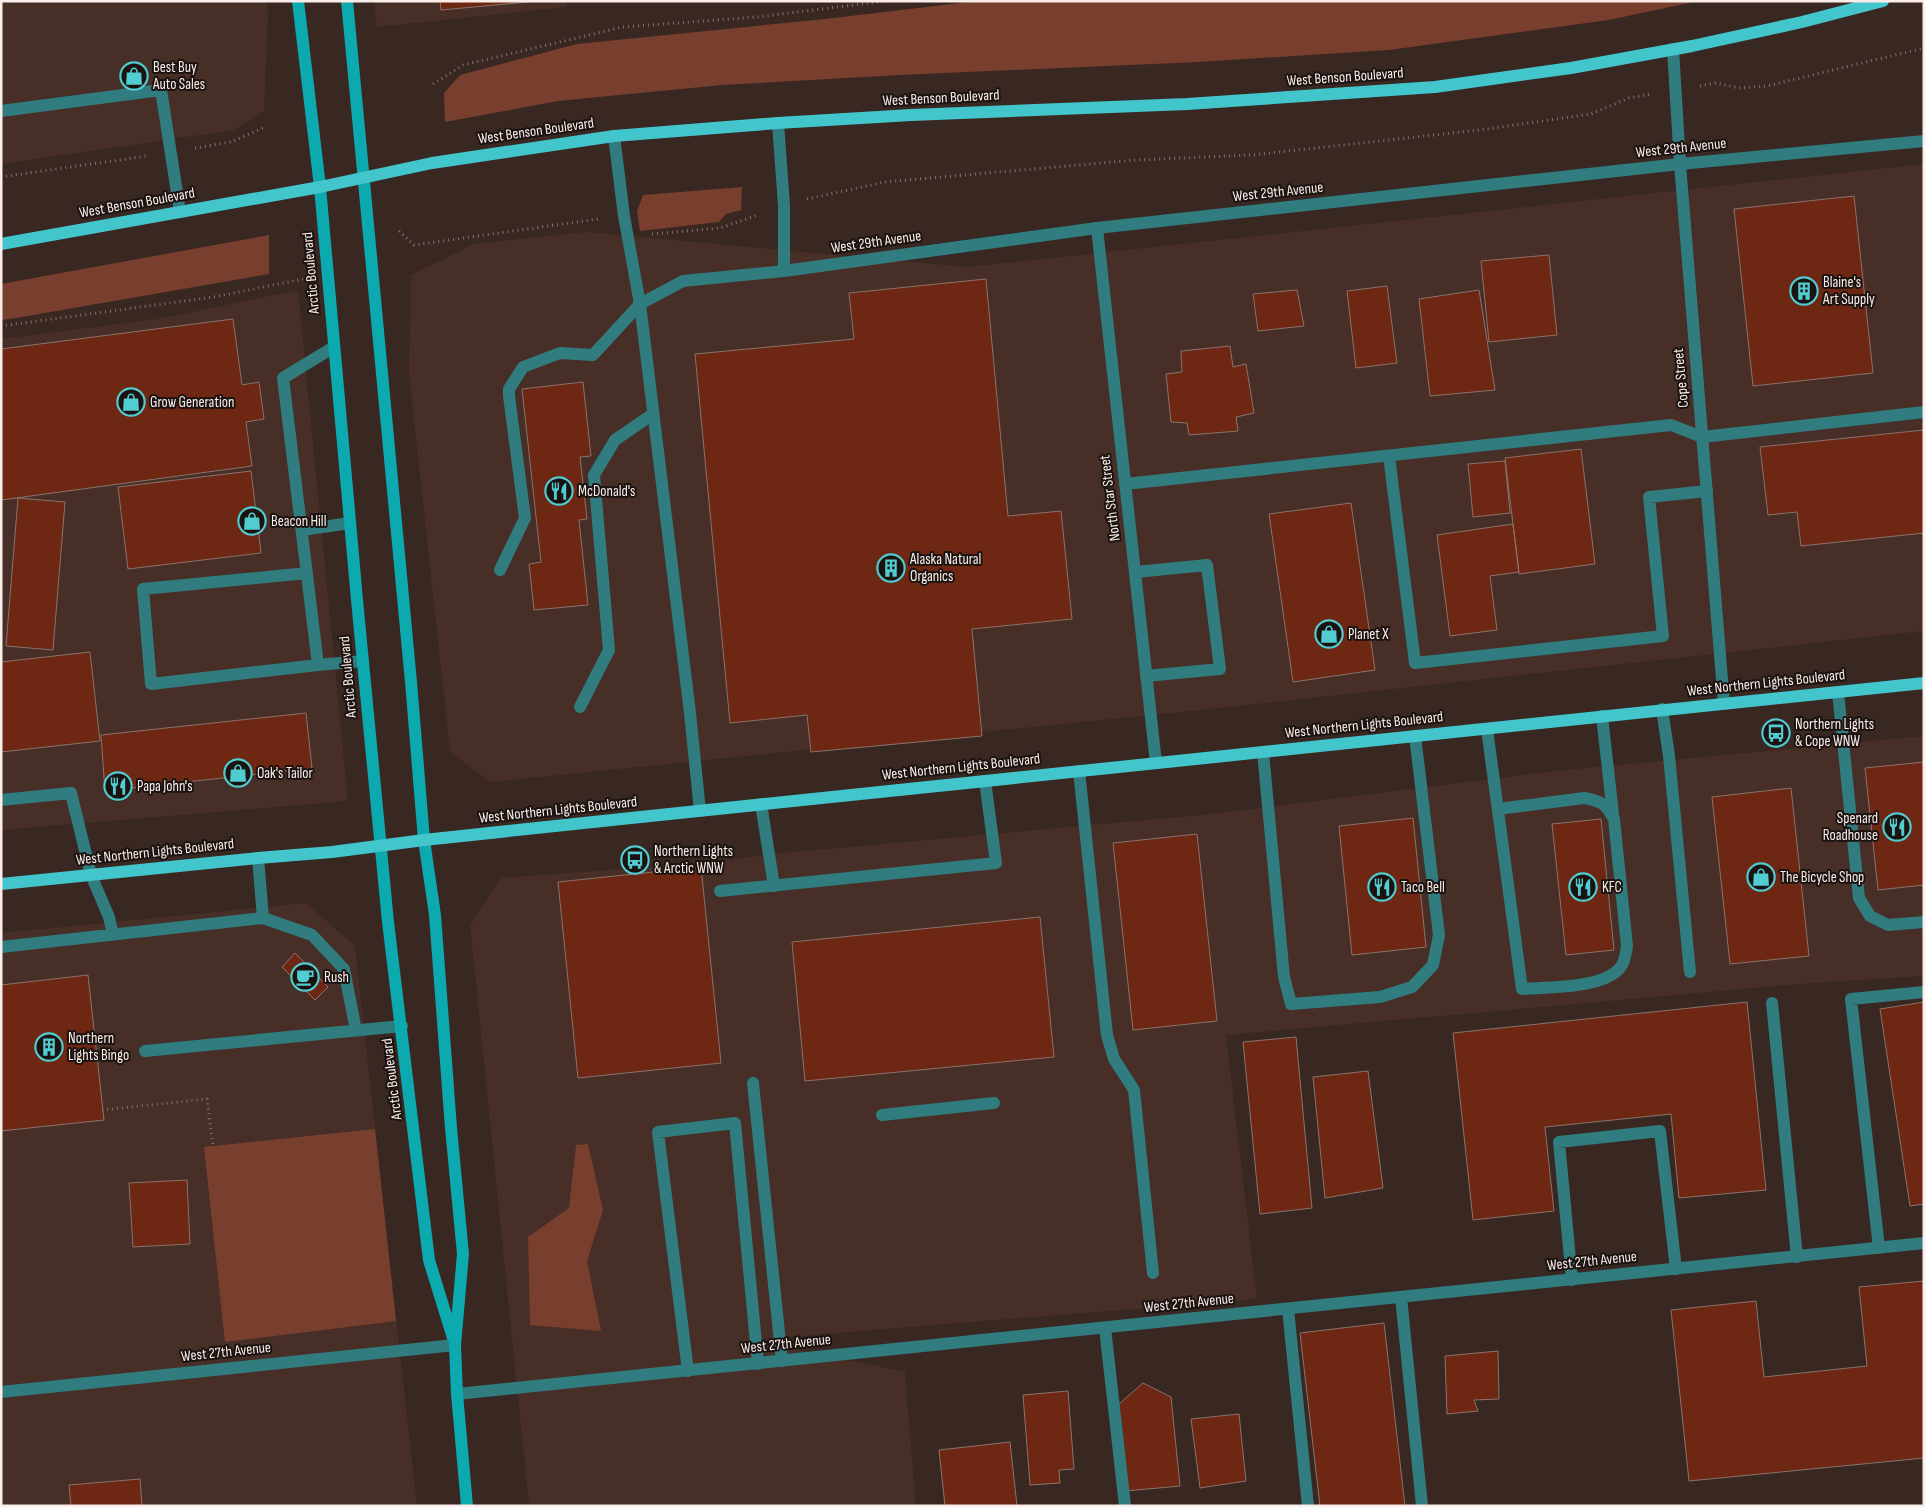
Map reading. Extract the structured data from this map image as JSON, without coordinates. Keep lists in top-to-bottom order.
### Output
{
  "streets": {
    "main road": ["West Benson Boulevard", "Arctic Boulevard", "West Northern Lights Boulevard"],
    "street": [
      "West 29th Avenue",
      "Cope Street",
      "North Star Street",
      "West 27th Avenue"
    ]
  },
  "crossings": [
    ["West Benson Boulevard", "Arctic Boulevard"],
    ["West Benson Boulevard", "Cope Street"],
    ["West 29th Avenue", "Cope Street"],
    ["West 29th Avenue", "North Star Street"],
    ["Arctic Boulevard", "West Northern Lights Boulevard"],
    ["Arctic Boulevard", "West 27th Avenue"],
    ["Cope Street", "West Northern Lights Boulevard"],
    ["North Star Street", "West Northern Lights Boulevard"]
  ],
  "places": {
    "shop": [
      "Best Buy Auto Sales",
      "Grow Generation",
      "Beacon Hill",
      "Planet X",
      "Oak's Tailor",
      "The Bicycle Shop"
    ],
    "building": ["Blaine's Art Supply", "Alaska Natural Organics", "Northern Lights Bingo"],
    "restaurant": [
      "McDonald's",
      "Papa John's",
      "Spenard Roadhouse",
      "Taco Bell",
      "KFC"
    ],
    "bus stop": ["Northern Lights & Cope WNW", "Northern Lights & Arctic WNW"],
    "cafe": ["Rush"]
  }
}
